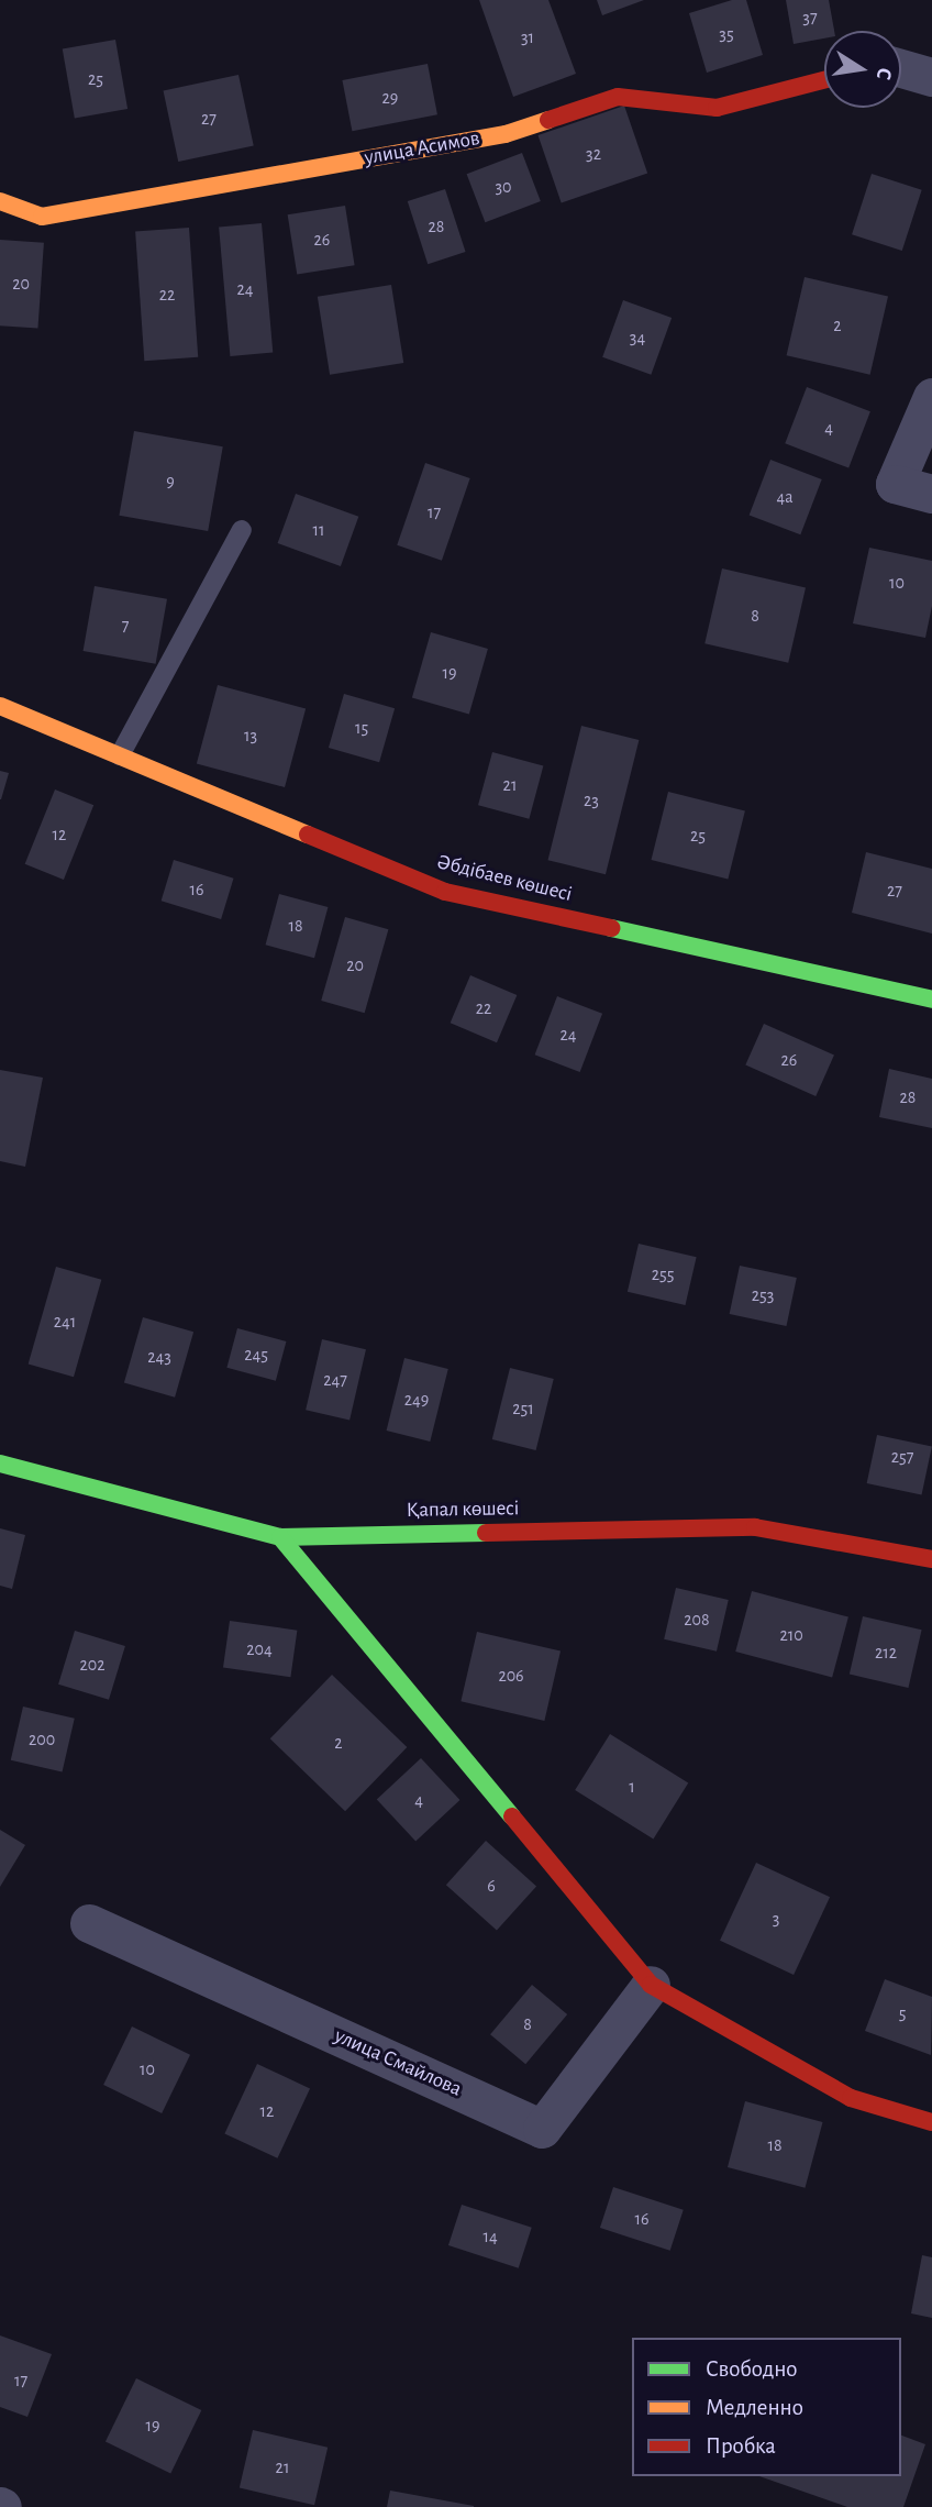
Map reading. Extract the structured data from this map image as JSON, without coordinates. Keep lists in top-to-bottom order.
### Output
{
  "streets": {
    "street": [
      "улица Асимов",
      "Әбдібаев көшесі",
      "Қапал көшесі",
      "улица Смайлова"
    ]
  },
  "house_numbers": [
    "37",
    "35",
    "31",
    "25",
    "29",
    "27",
    "32",
    "30",
    "28",
    "26",
    "20",
    "24",
    "22",
    "2",
    "34",
    "4",
    "9",
    "4а",
    "17",
    "11",
    "10",
    "8",
    "7",
    "19",
    "15",
    "13",
    "21",
    "23",
    "12",
    "25",
    "16",
    "27",
    "18",
    "20",
    "22",
    "24",
    "26",
    "28",
    "255",
    "253",
    "241",
    "245",
    "243",
    "247",
    "249",
    "251",
    "257",
    "208",
    "210",
    "204",
    "212",
    "202",
    "206",
    "200",
    "2",
    "1",
    "4",
    "6",
    "3",
    "5",
    "8",
    "10",
    "12",
    "18",
    "16",
    "14",
    "17",
    "19",
    "21"
  ],
  "legend": ["Свободно", "Медленно", "Пробка"],
  "north": "right"
}
